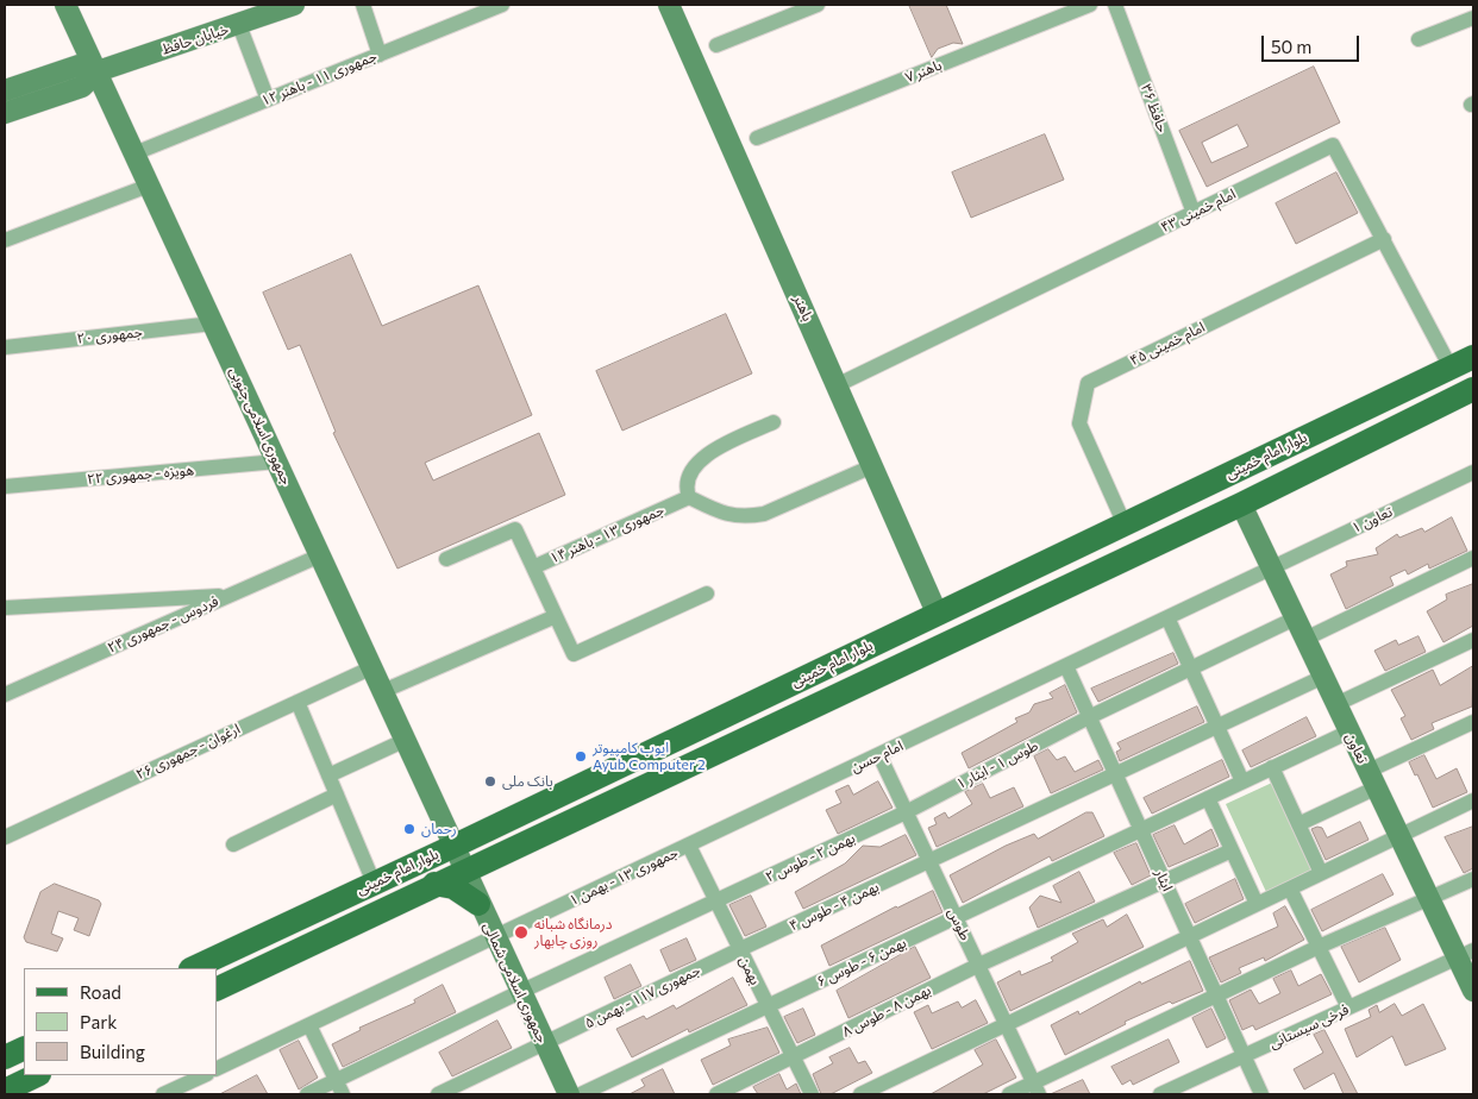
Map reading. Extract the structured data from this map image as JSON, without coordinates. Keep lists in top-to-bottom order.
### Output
{
  "streets": {
    "main road": [
      "خیابان حافظ",
      "باهنر",
      "جمهوری اسلامی جنوبی",
      "بلوار امام خمینی",
      "تعاون",
      "جمهوری اسلامی شمالی"
    ],
    "street": [
      "باهنر ۷",
      "جمهوری ۱۱ - باهنر ۱۲",
      "حافظ ۳۶",
      "امام خمینی ۴۳",
      "جمهوری ۲۰",
      "امام خمینی ۴۵",
      "هویزه - جمهوری ۲۲",
      "تعاون ۱",
      "جمهوری ۱۳ - باهنر ۱۴",
      "فردوس - جمهوری ۲۴",
      "ارغوان - جمهوری ۲۶",
      "امام حسن",
      "طوس ۱ - ایثار ۱",
      "بهمن ۲ - طوس ۲",
      "جمهوری ۱۳ - بهمن ۱",
      "ایثار",
      "بهمن ۴ - طوس ۴",
      "طوس",
      "بهمن ۶ - طوس ۶",
      "بهمن",
      "جمهوری ۱۱۷ - بهمن ۵",
      "بهمن ۸ - طوس ۸",
      "فرخی سیستانی"
    ]
  },
  "crossings": [
    ["خیابان حافظ", "جمهوری اسلامی جنوبی"],
    ["جمهوری ۱۱ - باهنر ۱۲", "جمهوری اسلامی جنوبی"],
    ["حافظ ۳۶", "امام خمینی ۴۳"],
    ["امام خمینی ۴۳", "باهنر"],
    ["امام خمینی ۴۳", "امام خمینی ۴۵"],
    ["امام خمینی ۴۳", "بلوار امام خمینی"],
    ["باهنر", "بلوار امام خمینی"],
    ["جمهوری ۲۰", "جمهوری اسلامی جنوبی"],
    ["امام خمینی ۴۵", "بلوار امام خمینی"],
    ["جمهوری اسلامی جنوبی", "بلوار امام خمینی"],
    ["جمهوری اسلامی جنوبی", "هویزه - جمهوری ۲۲"],
    ["جمهوری اسلامی جنوبی", "فردوس - جمهوری ۲۴"],
    ["جمهوری اسلامی جنوبی", "ارغوان - جمهوری ۲۶"],
    ["جمهوری اسلامی جنوبی", "جمهوری اسلامی شمالی"],
    ["بلوار امام خمینی", "تعاون"],
    ["بلوار امام خمینی", "جمهوری اسلامی شمالی"],
    ["تعاون ۱", "تعاون"],
    ["تعاون ۱", "امام حسن"],
    ["تعاون", "طوس ۱ - ایثار ۱"],
    ["تعاون", "بهمن ۴ - طوس ۴"],
    ["تعاون", "بهمن ۶ - طوس ۶"],
    ["تعاون", "فرخی سیستانی"],
    ["امام حسن", "جمهوری ۱۳ - بهمن ۱"],
    ["امام حسن", "ایثار"],
    ["امام حسن", "طوس"],
    ["امام حسن", "بهمن"],
    ["طوس ۱ - ایثار ۱", "بهمن ۲ - طوس ۲"],
    ["طوس ۱ - ایثار ۱", "ایثار"],
    ["طوس ۱ - ایثار ۱", "طوس"],
    ["بهمن ۲ - طوس ۲", "طوس"],
    ["بهمن ۲ - طوس ۲", "بهمن"],
    ["بهمن ۲ - طوس ۲", "جمهوری اسلامی شمالی"],
    ["جمهوری ۱۳ - بهمن ۱", "بهمن"],
    ["جمهوری ۱۳ - بهمن ۱", "جمهوری اسلامی شمالی"],
    ["ایثار", "بهمن ۴ - طوس ۴"],
    ["ایثار", "بهمن ۶ - طوس ۶"],
    ["ایثار", "بهمن ۸ - طوس ۸"],
    ["ایثار", "فرخی سیستانی"],
    ["بهمن ۴ - طوس ۴", "طوس"],
    ["بهمن ۴ - طوس ۴", "بهمن"],
    ["بهمن ۴ - طوس ۴", "جمهوری ۱۱۷ - بهمن ۵"],
    ["طوس", "بهمن ۶ - طوس ۶"],
    ["طوس", "بهمن ۸ - طوس ۸"],
    ["بهمن ۶ - طوس ۶", "بهمن"],
    ["بهمن", "جمهوری ۱۱۷ - بهمن ۵"],
    ["بهمن", "بهمن ۸ - طوس ۸"],
    ["جمهوری اسلامی شمالی", "جمهوری ۱۱۷ - بهمن ۵"]
  ],
  "places": [
    "ایوب کامپیوتر Ayub Computer 2",
    "بانک ملی",
    "رحمان",
    "درمانگاه شبانه روزی چابهار"
  ],
  "legend": ["Road", "Park", "Building"],
  "scale_bar": "50 m"
}
